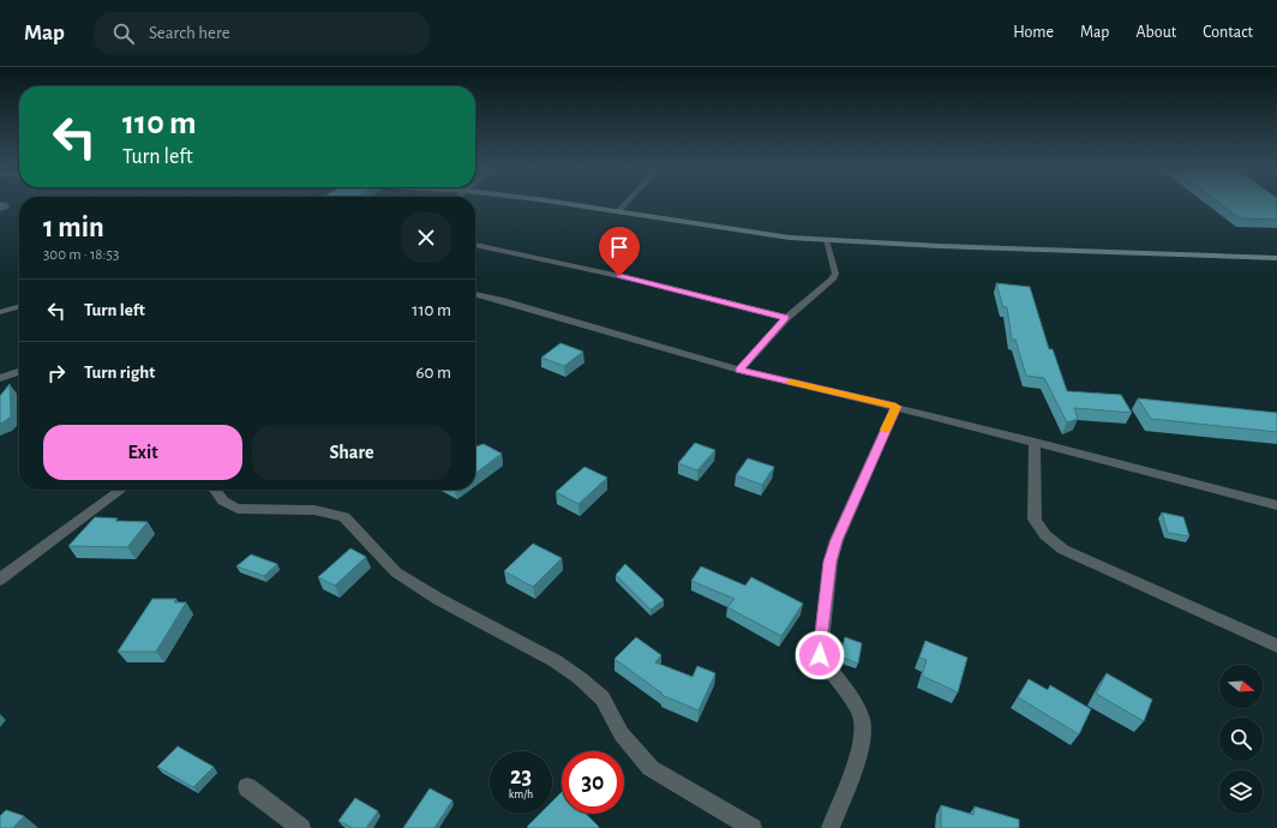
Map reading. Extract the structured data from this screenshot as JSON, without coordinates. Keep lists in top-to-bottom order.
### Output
{
  "north": "right",
  "page": {
    "header": "Map",
    "search": "Search here",
    "nav": [
      "Home",
      "Map",
      "About",
      "Contact"
    ],
    "turn": ["110 m", "Turn left"],
    "heading": ["1 min", "300 m · 18:53"],
    "list": [
      {
        "name": "Turn left",
        "value": "110 m"
      },
      {
        "name": "Turn right",
        "value": "60 m"
      }
    ],
    "buttons": ["Exit", "Share"],
    "speed": "23 km/h",
    "limit": "30"
  }
}
